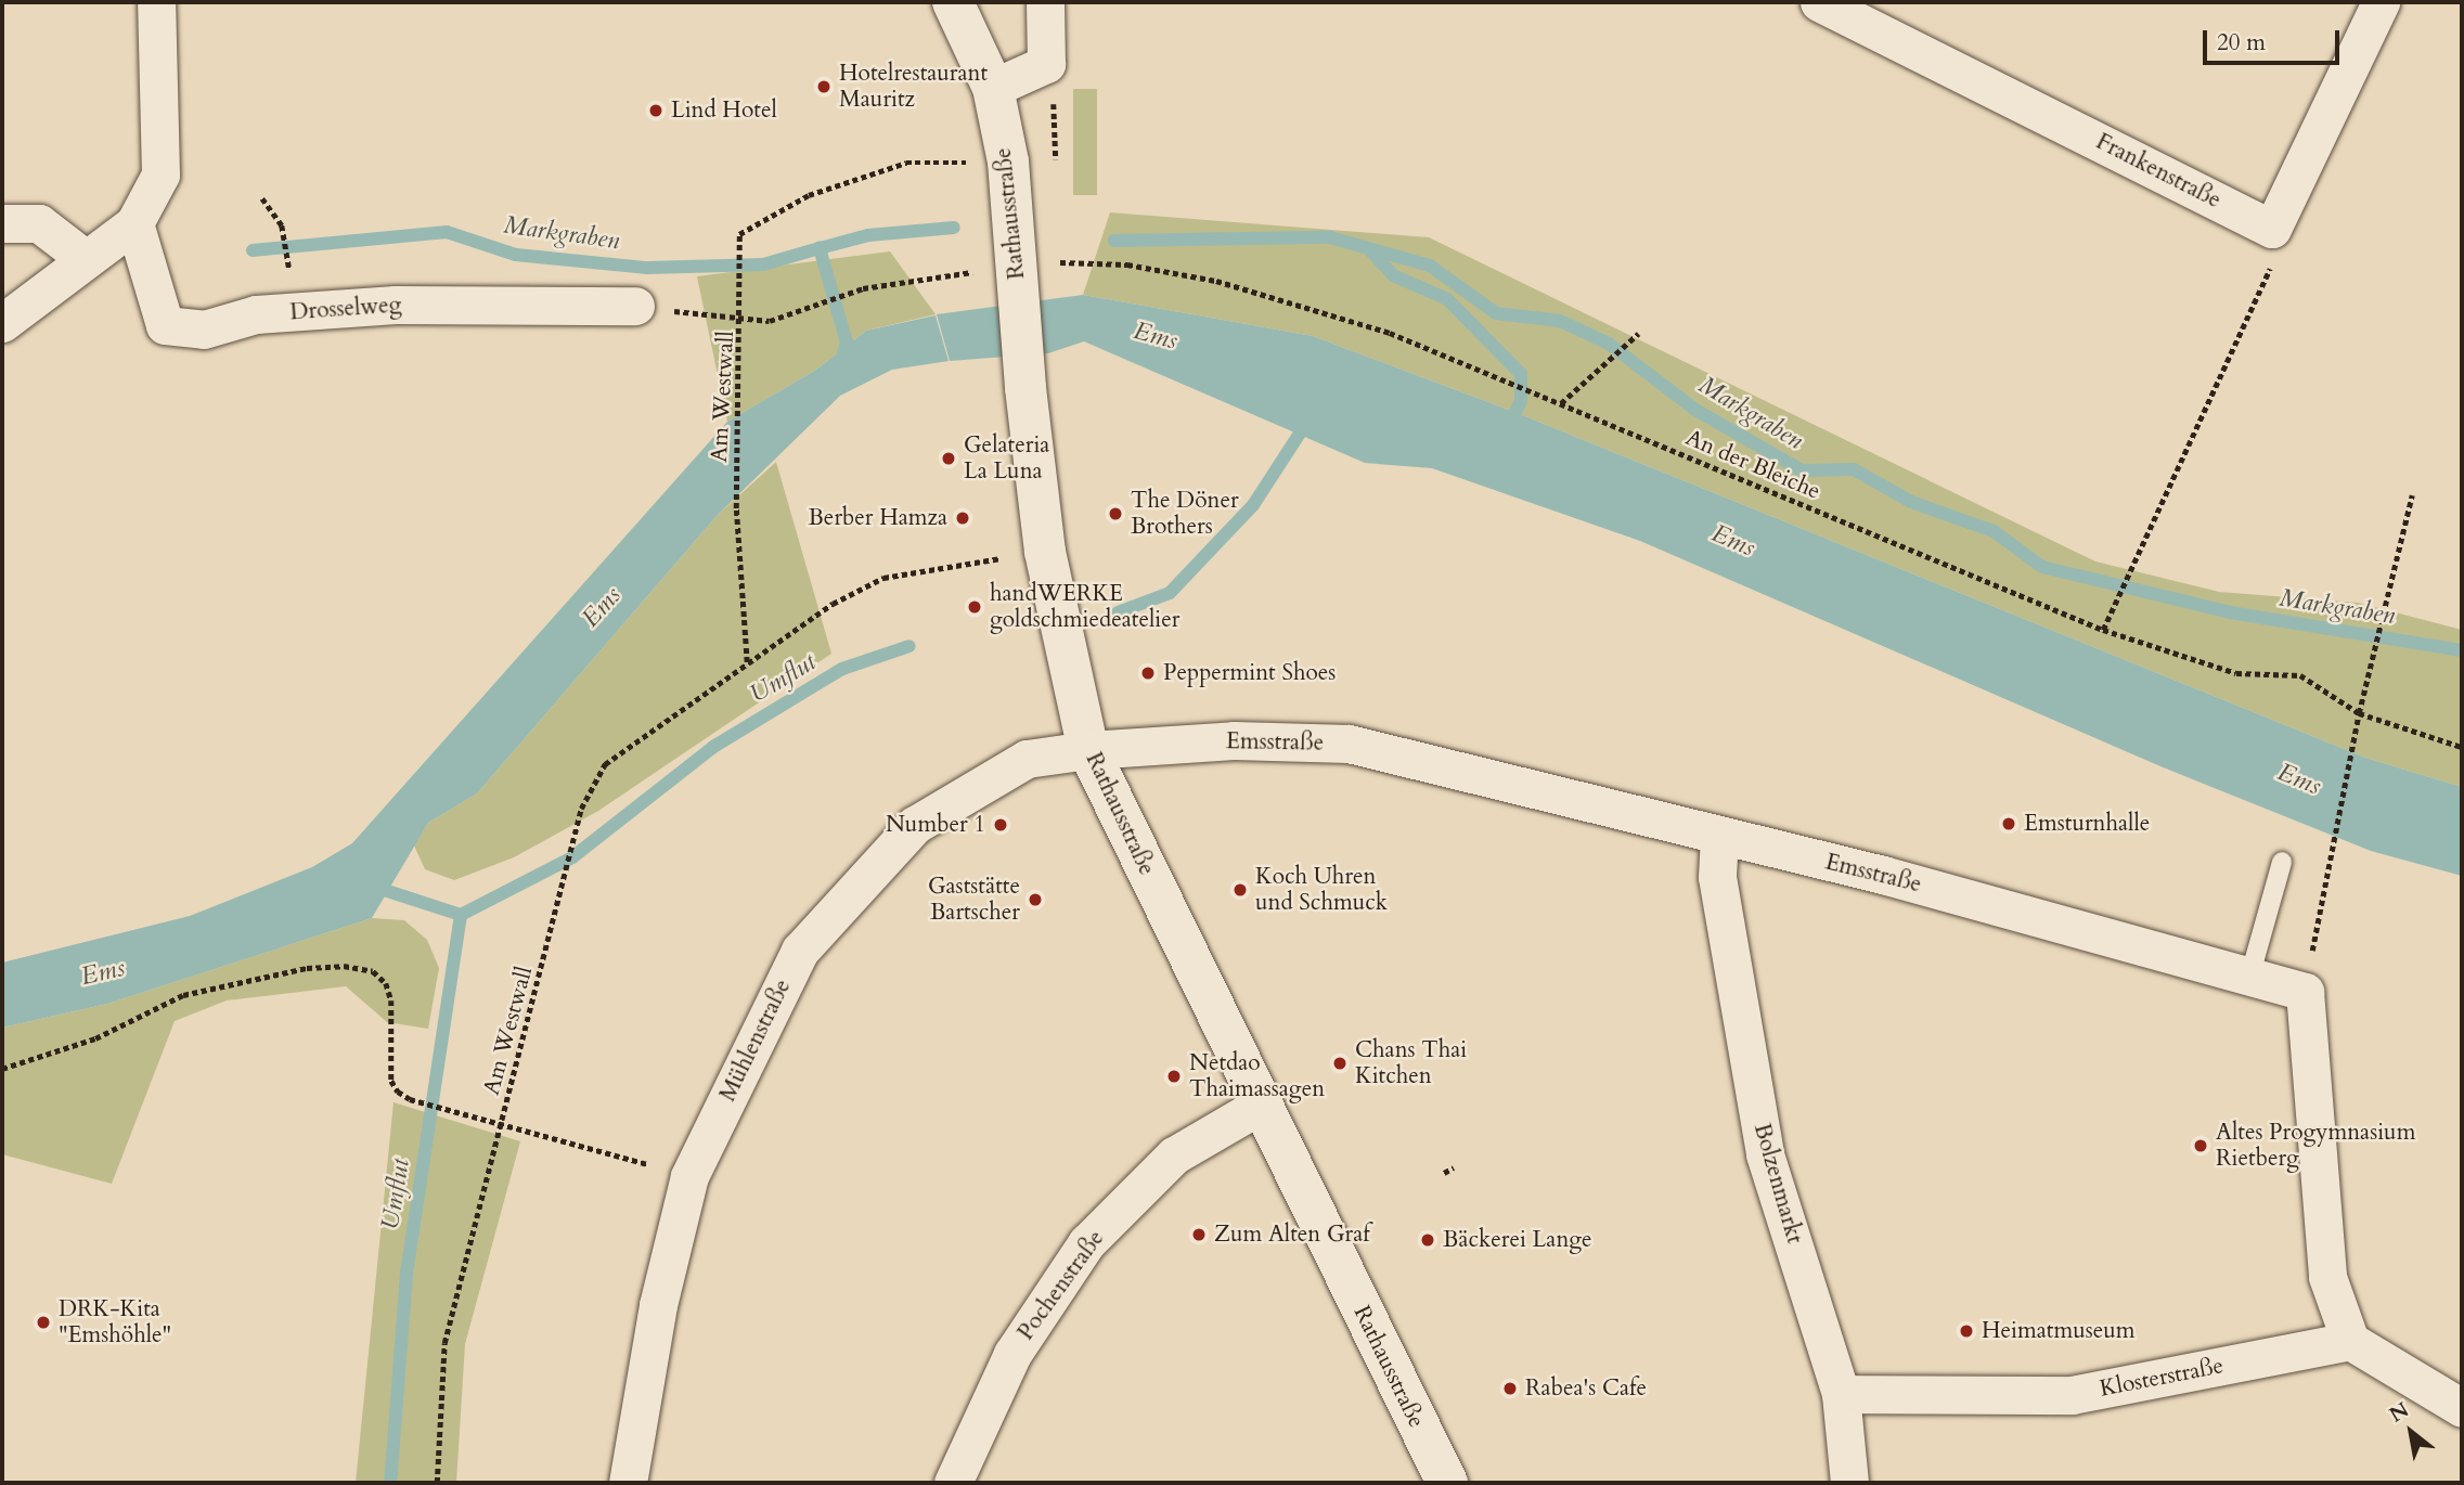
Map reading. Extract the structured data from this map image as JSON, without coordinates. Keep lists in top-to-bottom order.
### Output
{
  "streets": {
    "street": [
      "Frankenstraße",
      "Rathausstraße",
      "Drosselweg",
      "Emsstraße",
      "Mühlenstraße",
      "Bolzenmarkt",
      "Pochenstraße",
      "Klosterstraße"
    ],
    "path": ["Am Westwall", "An der Bleiche"]
  },
  "crossings": [
    ["Rathausstraße", "Am Westwall"],
    ["Rathausstraße", "An der Bleiche"],
    ["Rathausstraße", "Emsstraße"],
    ["Rathausstraße", "Mühlenstraße"],
    ["Rathausstraße", "Pochenstraße"],
    ["Am Westwall", "An der Bleiche"],
    ["Emsstraße", "Mühlenstraße"],
    ["Emsstraße", "Bolzenmarkt"],
    ["Bolzenmarkt", "Klosterstraße"]
  ],
  "water": ["Markgraben", "Ems", "Umflut"],
  "places": [
    "Hotelrestaurant Mauritz",
    "Lind Hotel",
    "Gelateria La Luna",
    "The Döner Brothers",
    "Berber Hamza",
    "handWERKE goldschmiedeatelier",
    "Peppermint Shoes",
    "Emsturnhalle",
    "Number 1",
    "Koch Uhren und Schmuck",
    "Gaststätte Bartscher",
    "Chans Thai Kitchen",
    "Netdao Thaimassagen",
    "Altes Progymnasium Rietberg",
    "Zum Alten Graf",
    "Bäckerei Lange",
    "DRK-Kita \"Emshöhle\"",
    "Heimatmuseum",
    "Rabea's Cafe"
  ],
  "scale_bar": "20 m",
  "north": "top left"
}
